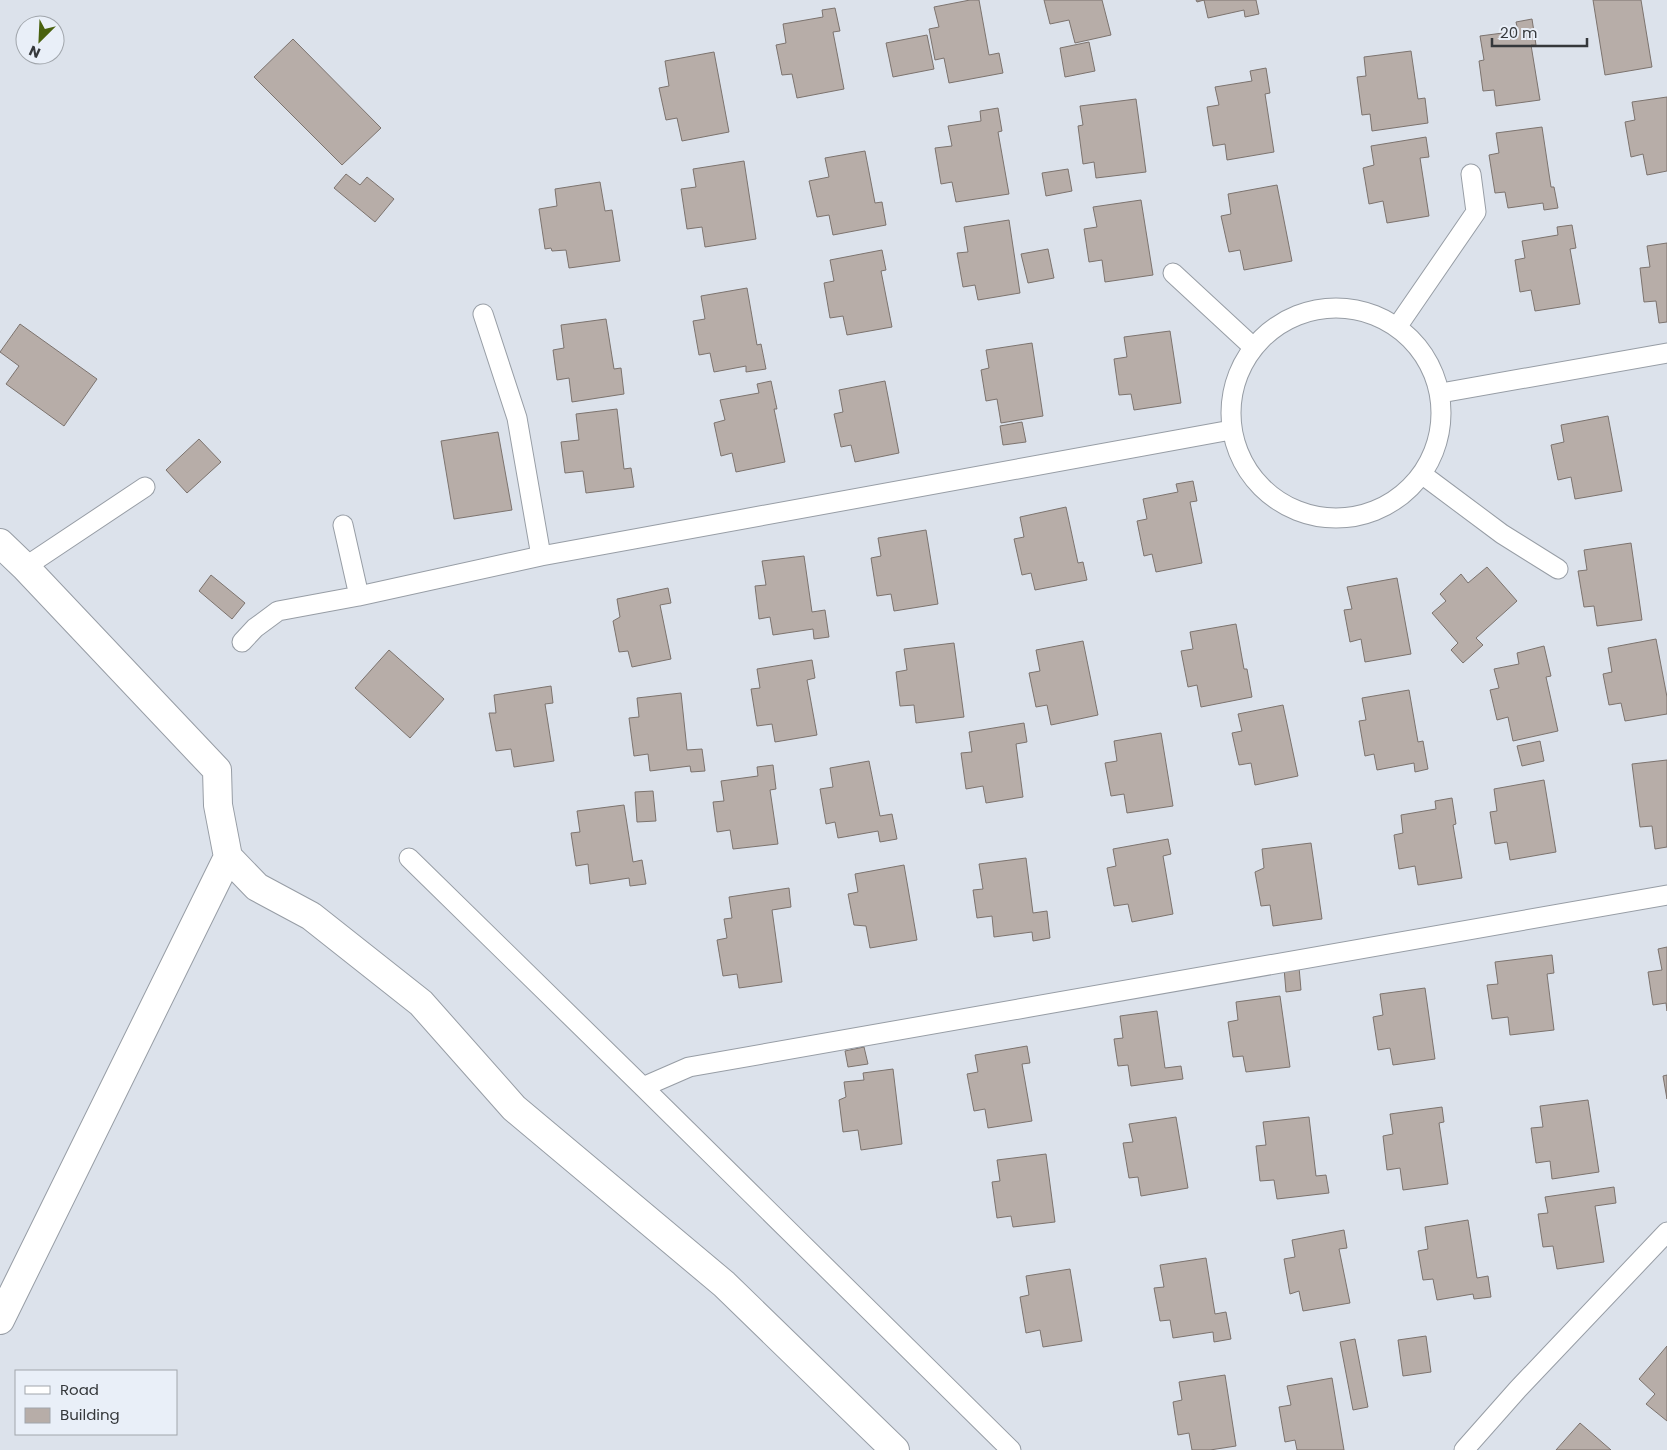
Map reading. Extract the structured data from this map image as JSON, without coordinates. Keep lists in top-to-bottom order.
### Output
{
  "legend": ["Road", "Building"],
  "scale_bar": "20 m",
  "north": "bottom left"
}
